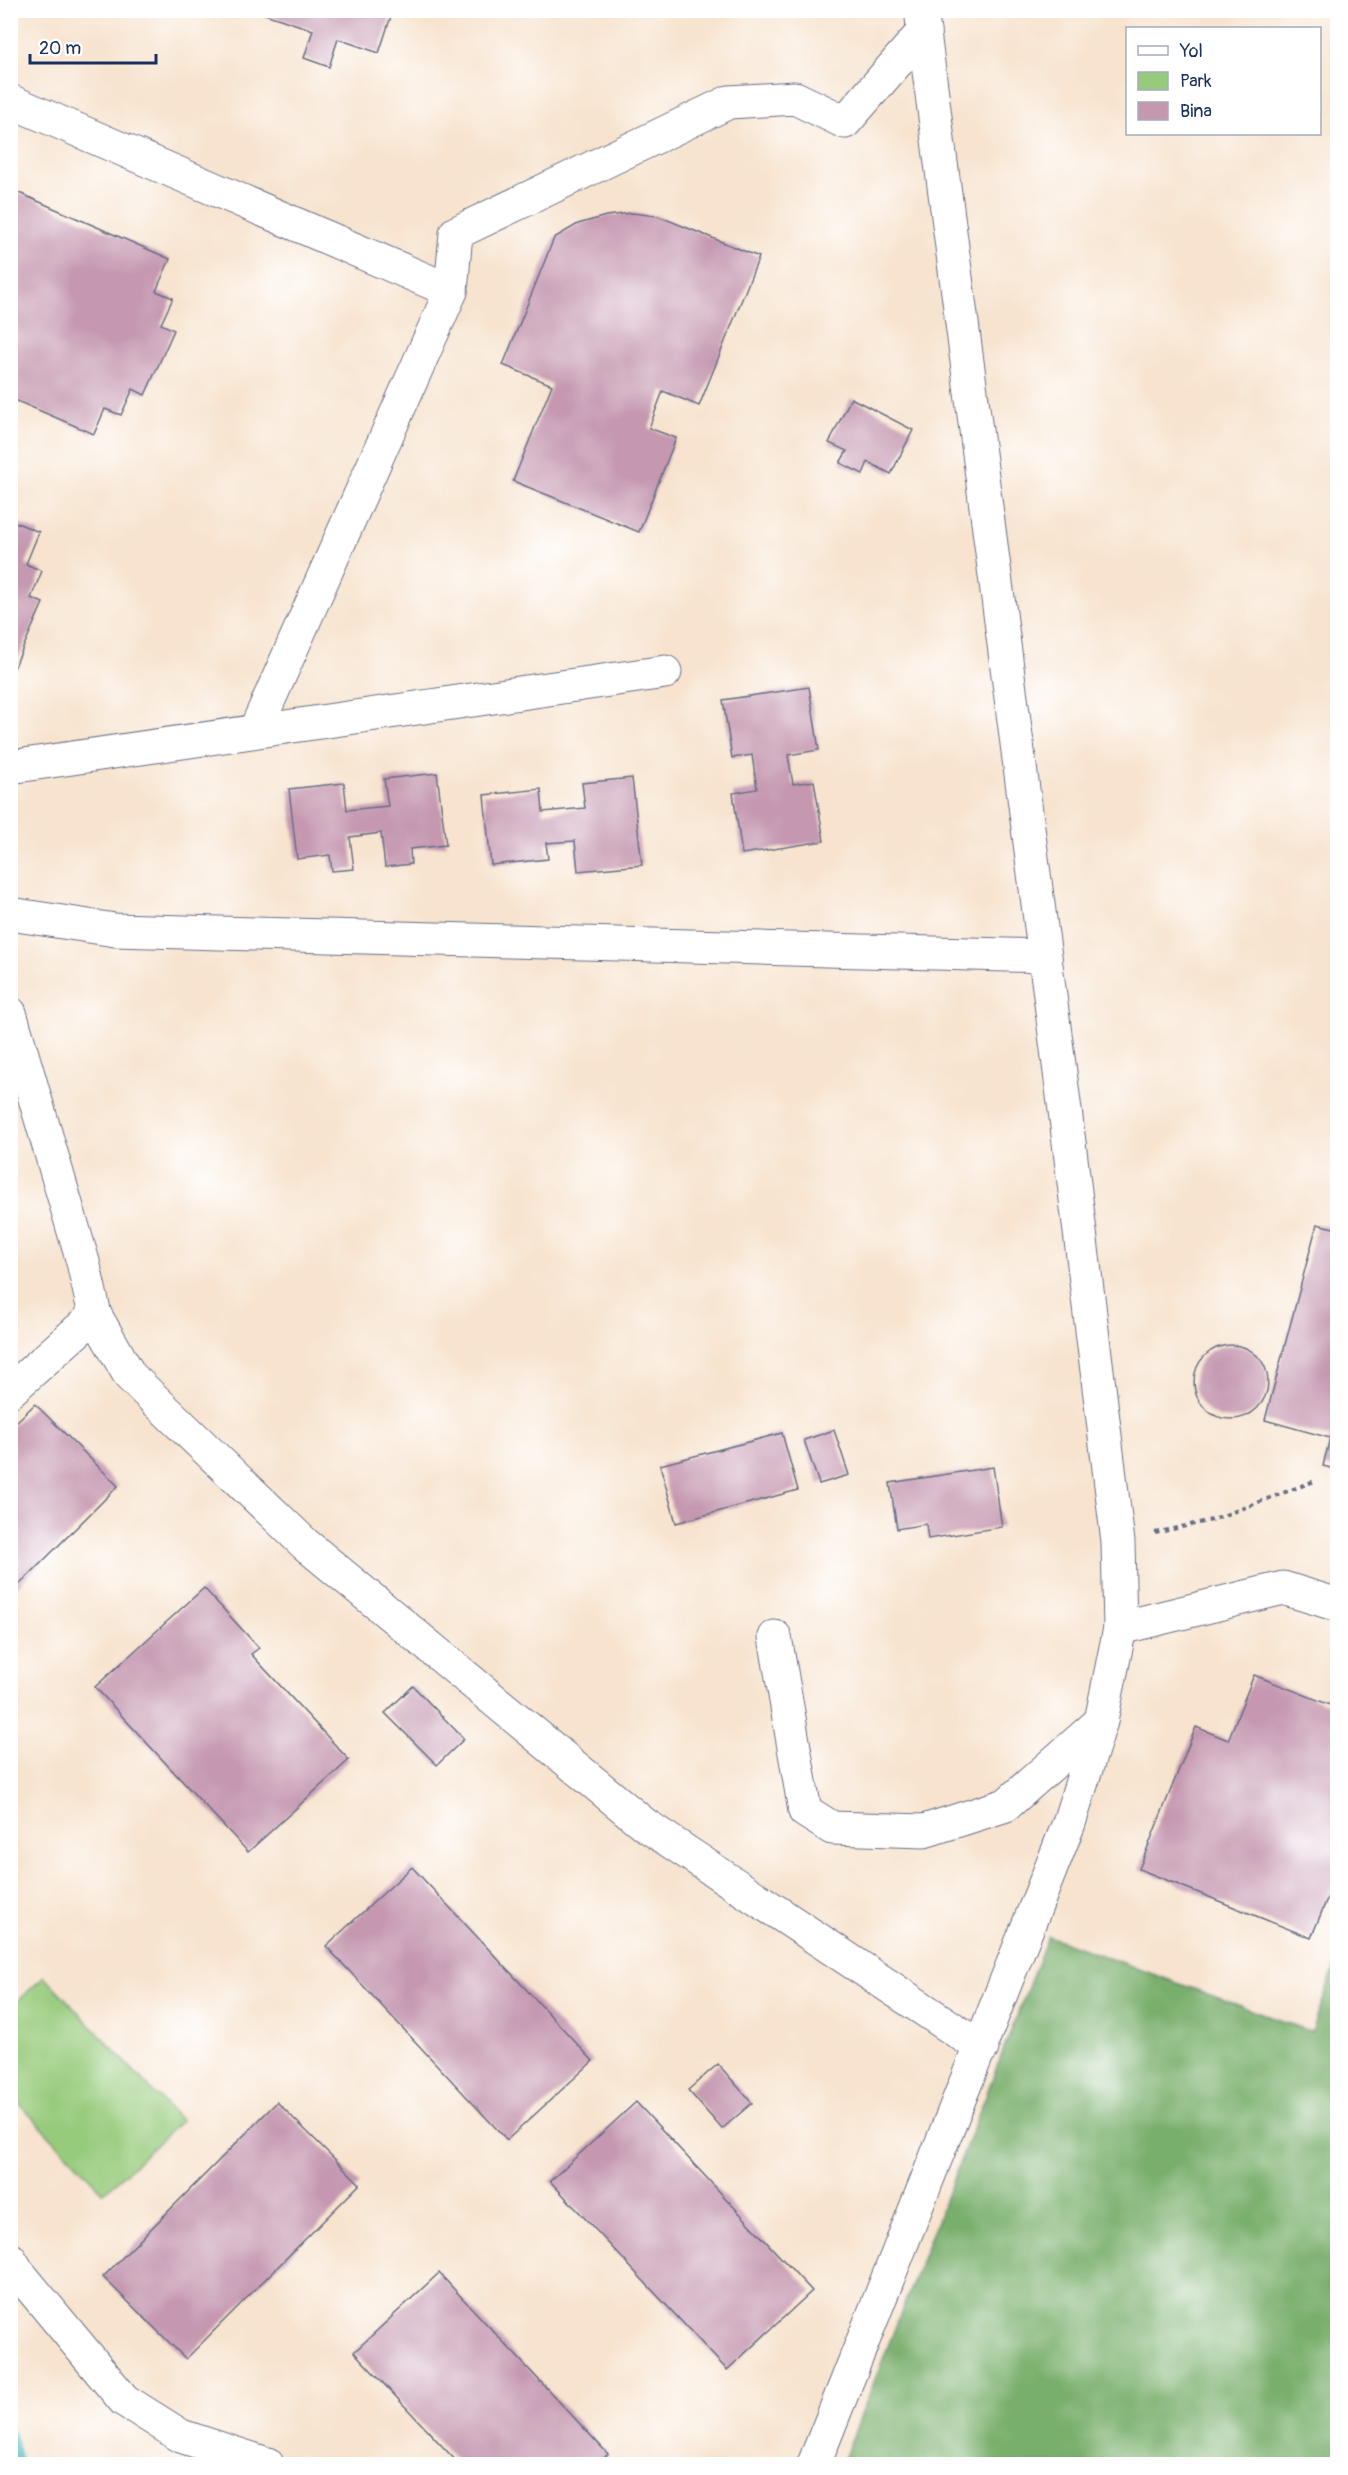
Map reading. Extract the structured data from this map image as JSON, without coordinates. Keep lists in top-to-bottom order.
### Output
{
  "legend": ["Yol", "Park", "Bina"],
  "scale_bar": "20 m"
}
